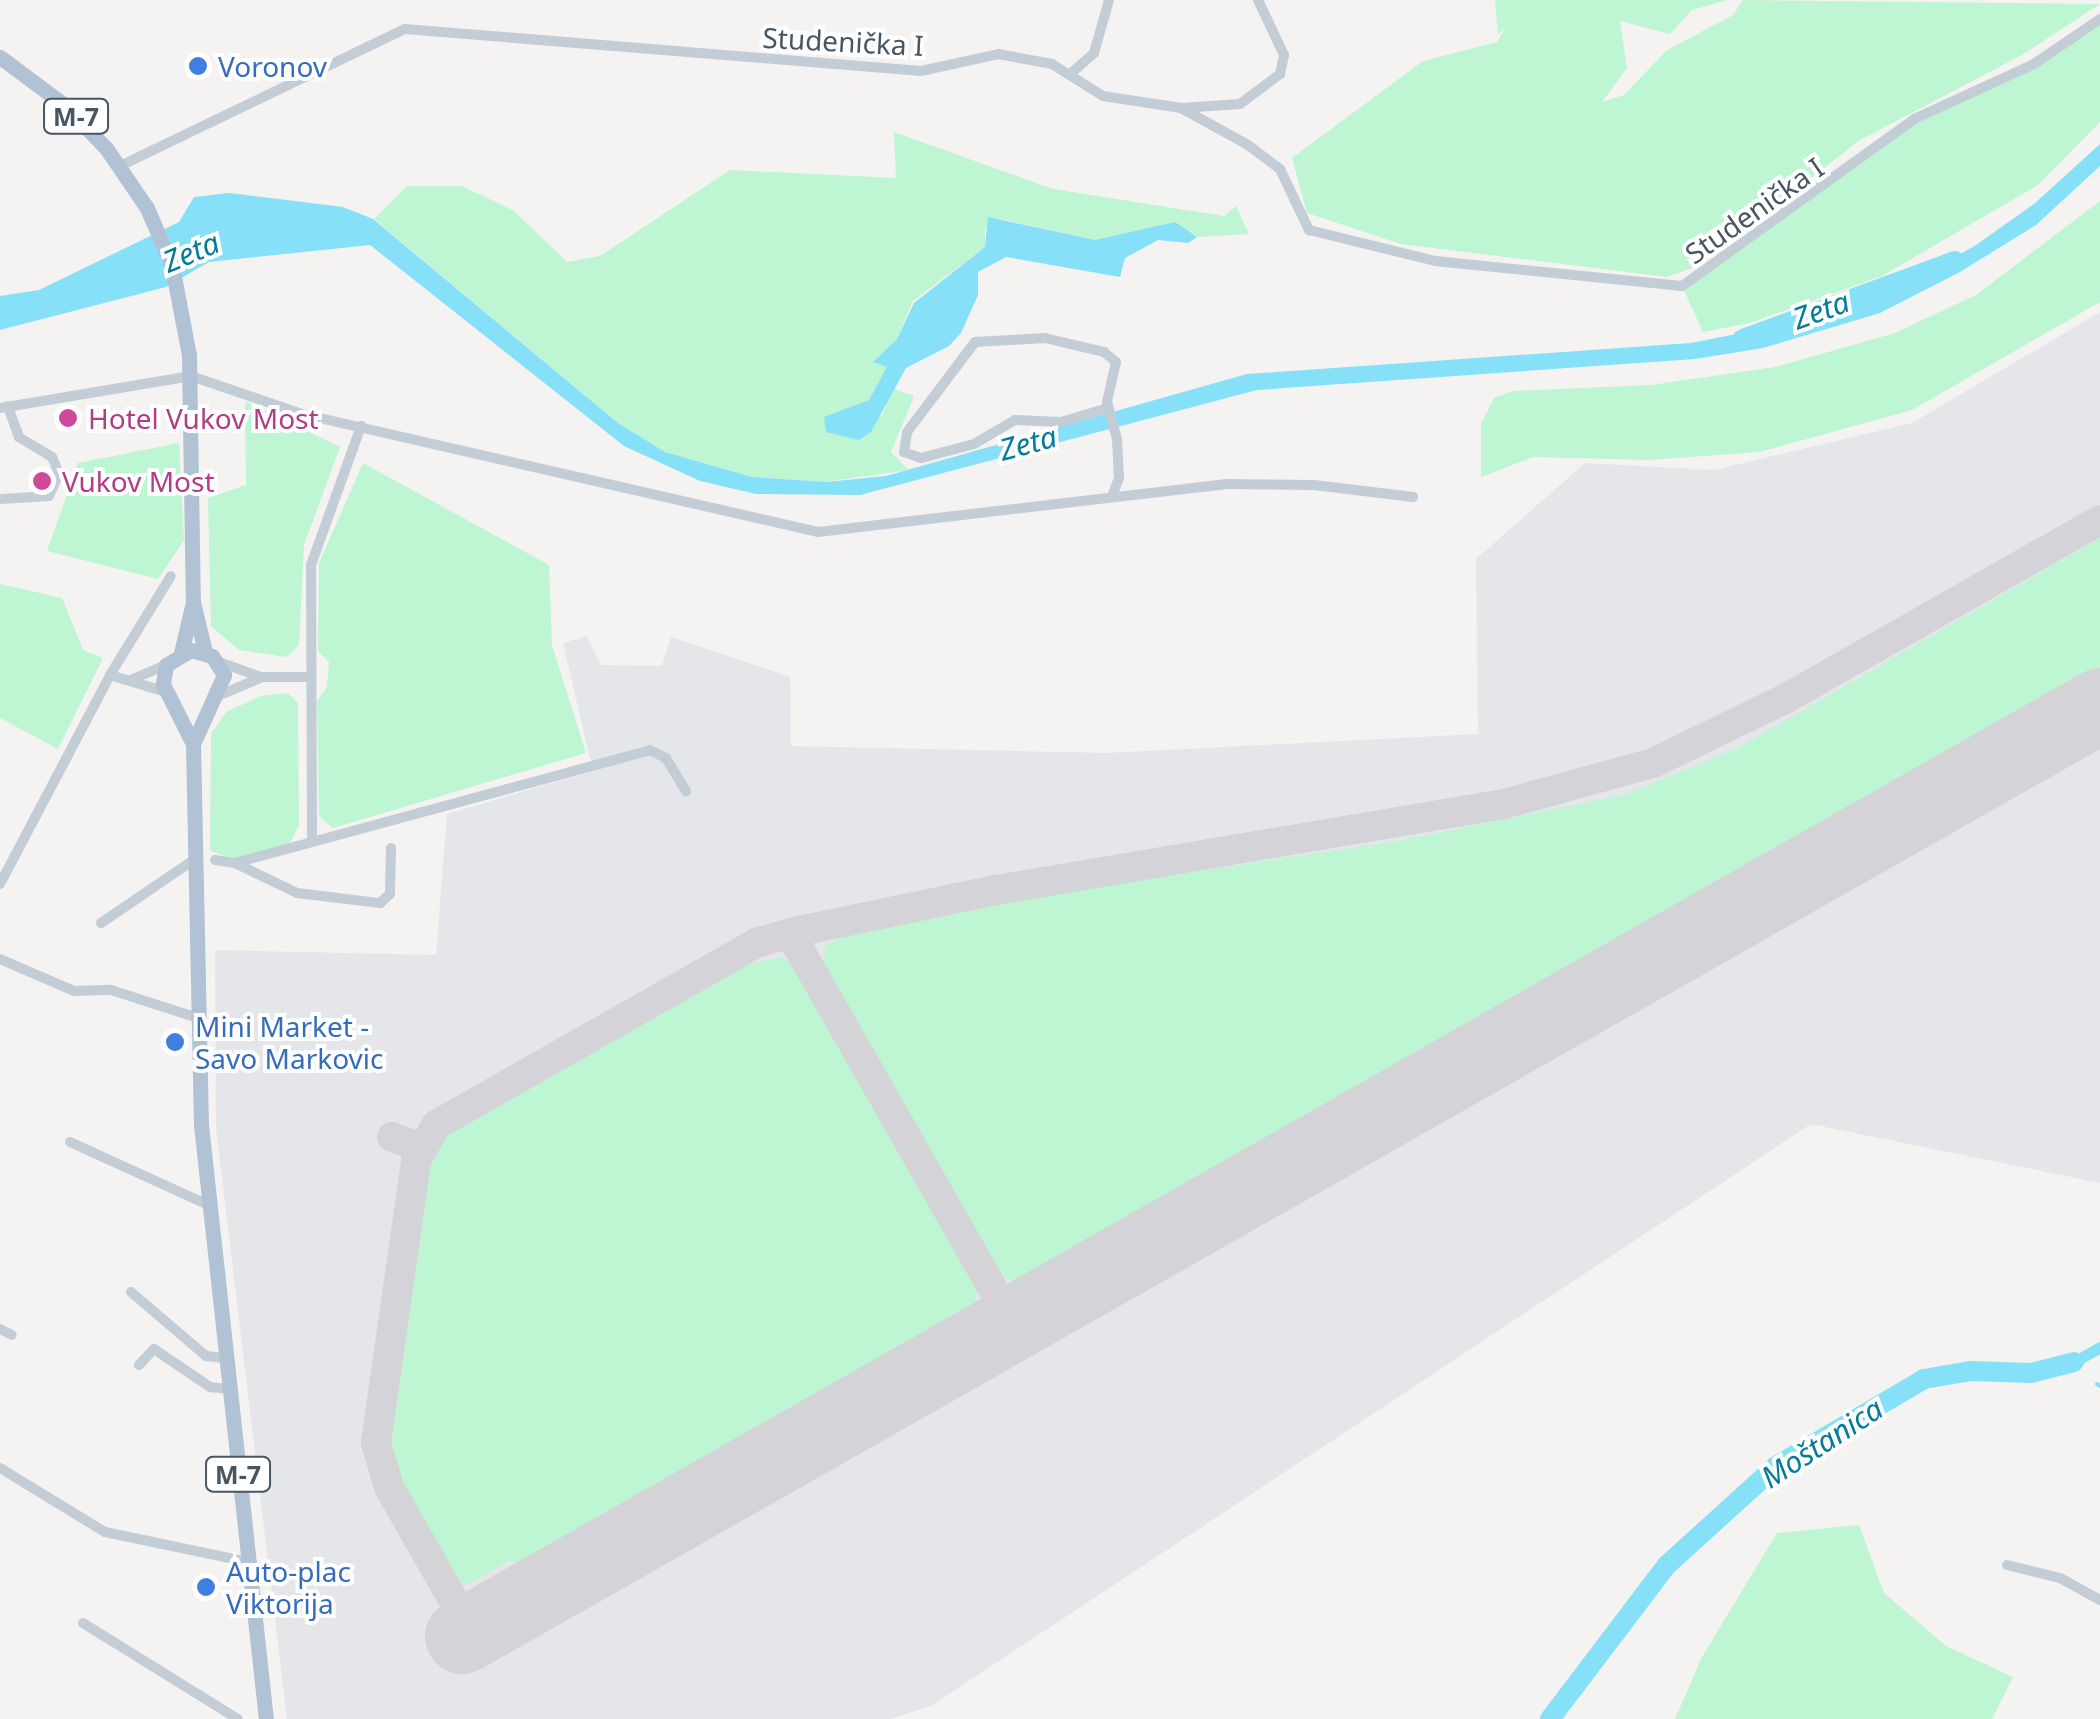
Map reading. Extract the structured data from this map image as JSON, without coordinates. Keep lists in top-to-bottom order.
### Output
{
  "streets": {
    "main road": ["M-7"],
    "street": ["Studenička I"]
  },
  "crossings": [
    ["Studenička I", "M-7"]
  ],
  "water": ["Zeta", "Moštanica"],
  "places": [
    "Voronov",
    "Hotel Vukov Most",
    "Vukov Most",
    "Mini Market - Savo Markovic",
    "Auto-plac Viktorija"
  ]
}
